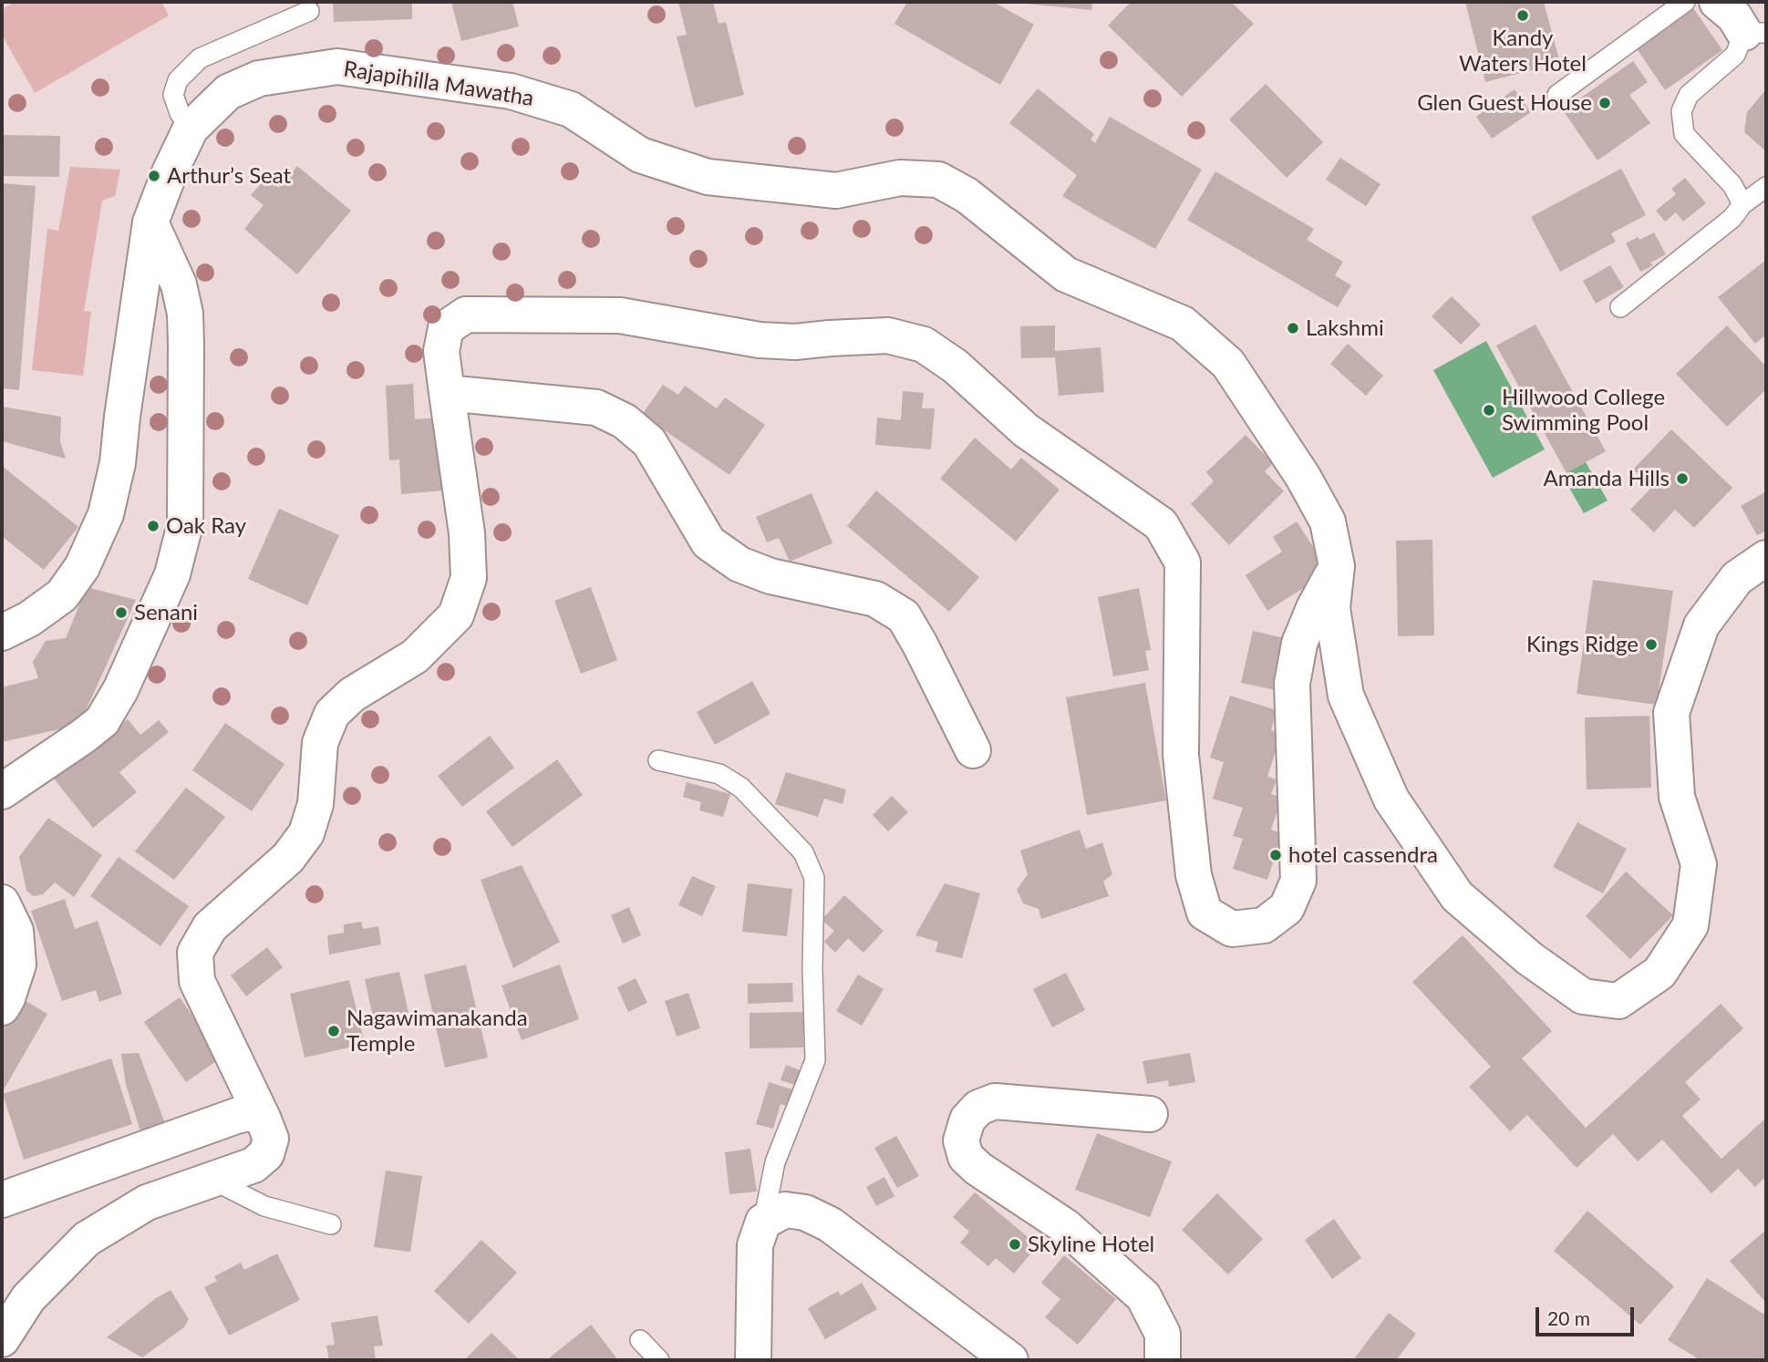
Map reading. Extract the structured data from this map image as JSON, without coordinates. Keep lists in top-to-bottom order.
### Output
{
  "streets": {
    "street": ["Rajapihilla Mawatha"]
  },
  "places": [
    "Kandy Waters Hotel",
    "Glen Guest House",
    "Arthur’s Seat",
    "Lakshmi",
    "Hillwood College Swimming Pool",
    "Amanda Hills",
    "Oak Ray",
    "Senani",
    "Kings Ridge",
    "hotel cassendra",
    "Nagawimanakanda Temple",
    "Skyline Hotel"
  ],
  "scale_bar": "20 m"
}
